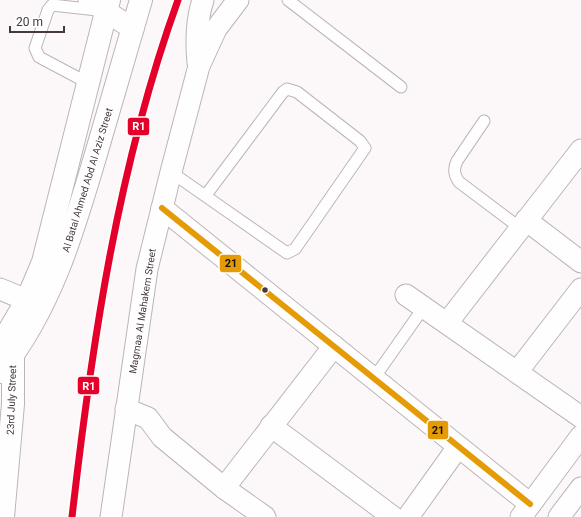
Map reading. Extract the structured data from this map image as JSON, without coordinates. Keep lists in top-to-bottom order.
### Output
{
  "streets": {
    "main road": ["Al Batal Ahmed Abd Al Aziz Street", "23rd July Street"],
    "street": ["Magmaa Al Mahakem Street"]
  },
  "crossings": [
    ["Al Batal Ahmed Abd Al Aziz Street", "23rd July Street"]
  ],
  "lines": ["transit line R1", "transit line 21"],
  "scale_bar": "20 m"
}
